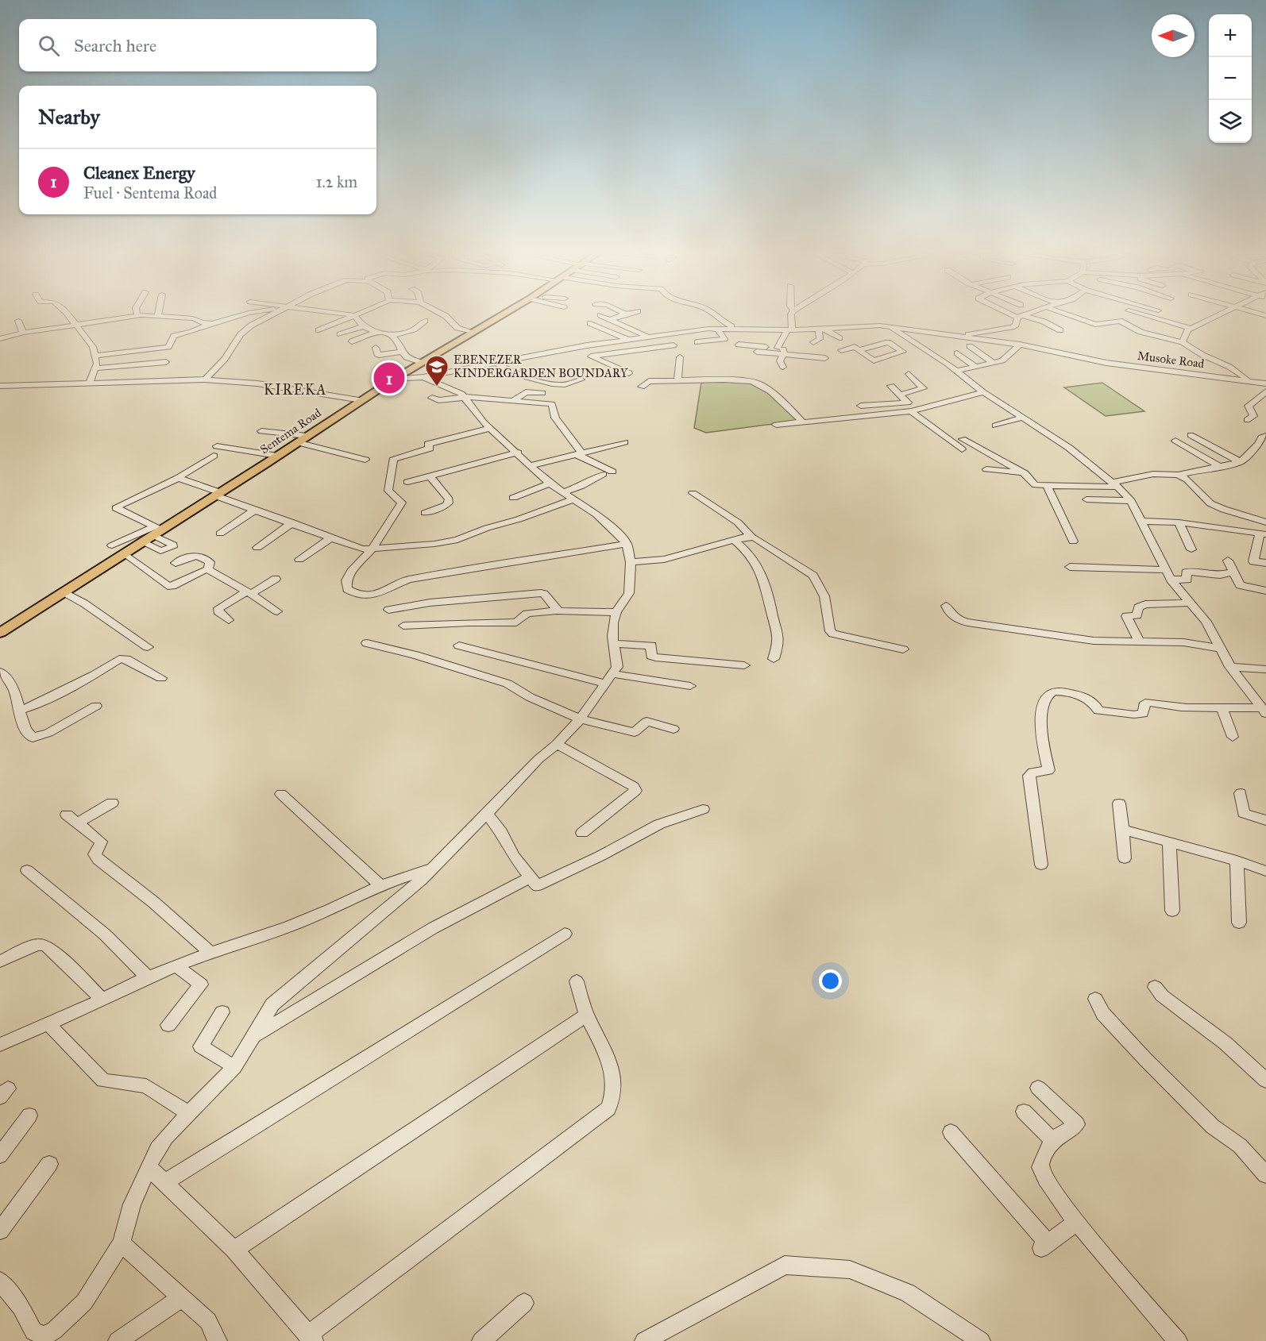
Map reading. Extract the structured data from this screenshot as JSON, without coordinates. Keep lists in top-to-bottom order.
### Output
{
  "streets": {
    "main road": ["Sentema Road"],
    "street": ["Musoke Road"]
  },
  "crossings": [
    ["Musoke Road", "Sentema Road"]
  ],
  "districts": ["KIREKA"],
  "places": {
    "school or university": ["EBENEZER KINDERGARDEN BOUNDARY"]
  },
  "north": "left",
  "page": {
    "map_buttons": ["+", "−"],
    "search": "Search here",
    "heading": "Nearby",
    "list": [
      {
        "mark": "1",
        "name": "Cleanex Energy",
        "note": "Fuel · Sentema Road",
        "value": "1.2 km"
      }
    ],
    "pins": "1"
  }
}
